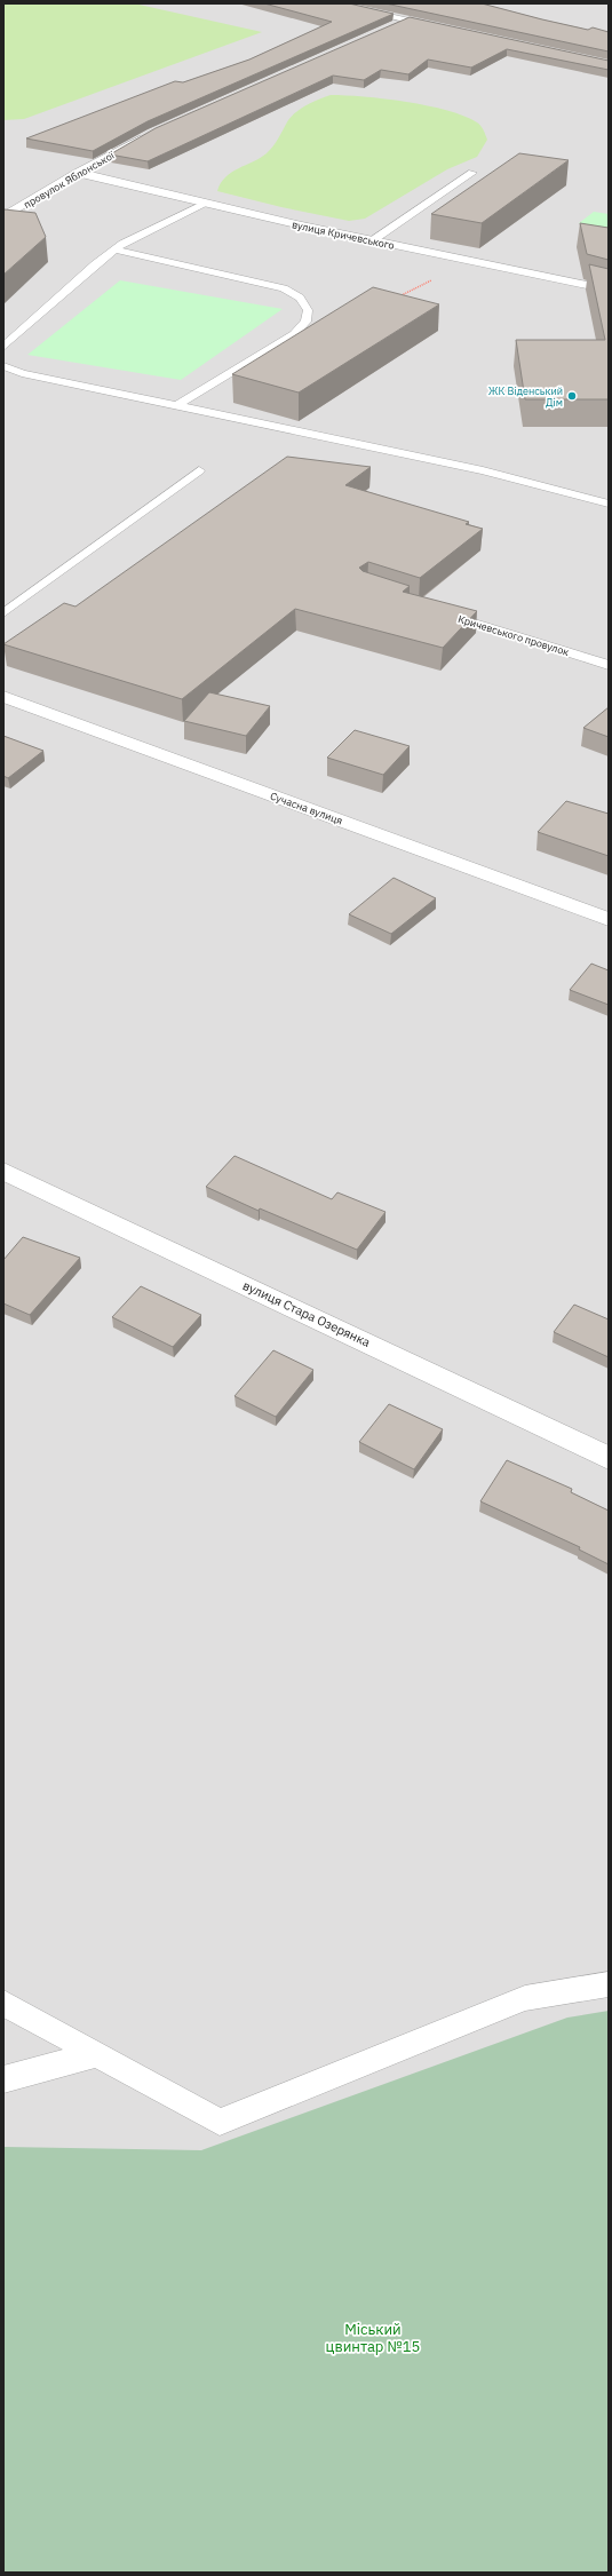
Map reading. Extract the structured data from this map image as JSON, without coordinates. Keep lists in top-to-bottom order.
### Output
{
  "streets": {
    "street": [
      "провулок Яблонської",
      "вулиця Кричевського",
      "Сучасна вулиця",
      "вулиця Стара Озерянка"
    ],
    "lane": ["Кричевського провулок"]
  },
  "crossings": [
    ["провулок Яблонської", "вулиця Кричевського"]
  ],
  "parks": ["Міський цвинтар №15"],
  "places": ["ЖК Віденський Дім"]
}
